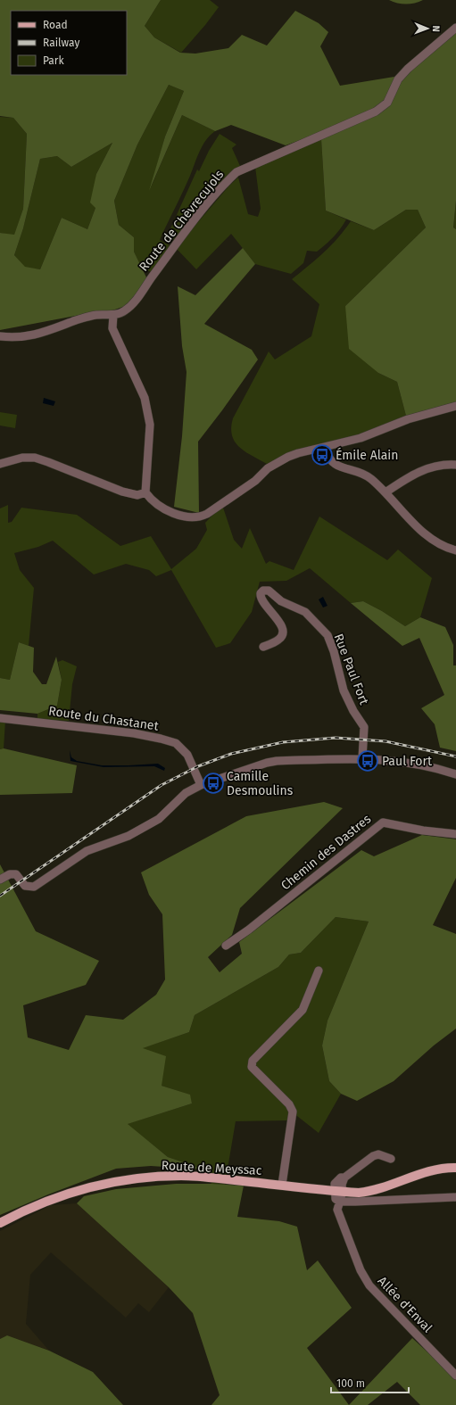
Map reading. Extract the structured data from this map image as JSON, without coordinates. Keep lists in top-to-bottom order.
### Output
{
  "streets": {
    "main road": ["Route de Meyssac"],
    "street": [
      "Route de Chèvrecujols",
      "Rue Paul Fort",
      "Route du Chastanet",
      "Chemin des Dastres",
      "Allée d'Enval"
    ]
  },
  "places": {
    "bus stop": ["Émile Alain", "Paul Fort", "Camille Desmoulins"]
  },
  "legend": ["Road", "Railway", "Park"],
  "scale_bar": "100 m",
  "north": "right"
}
